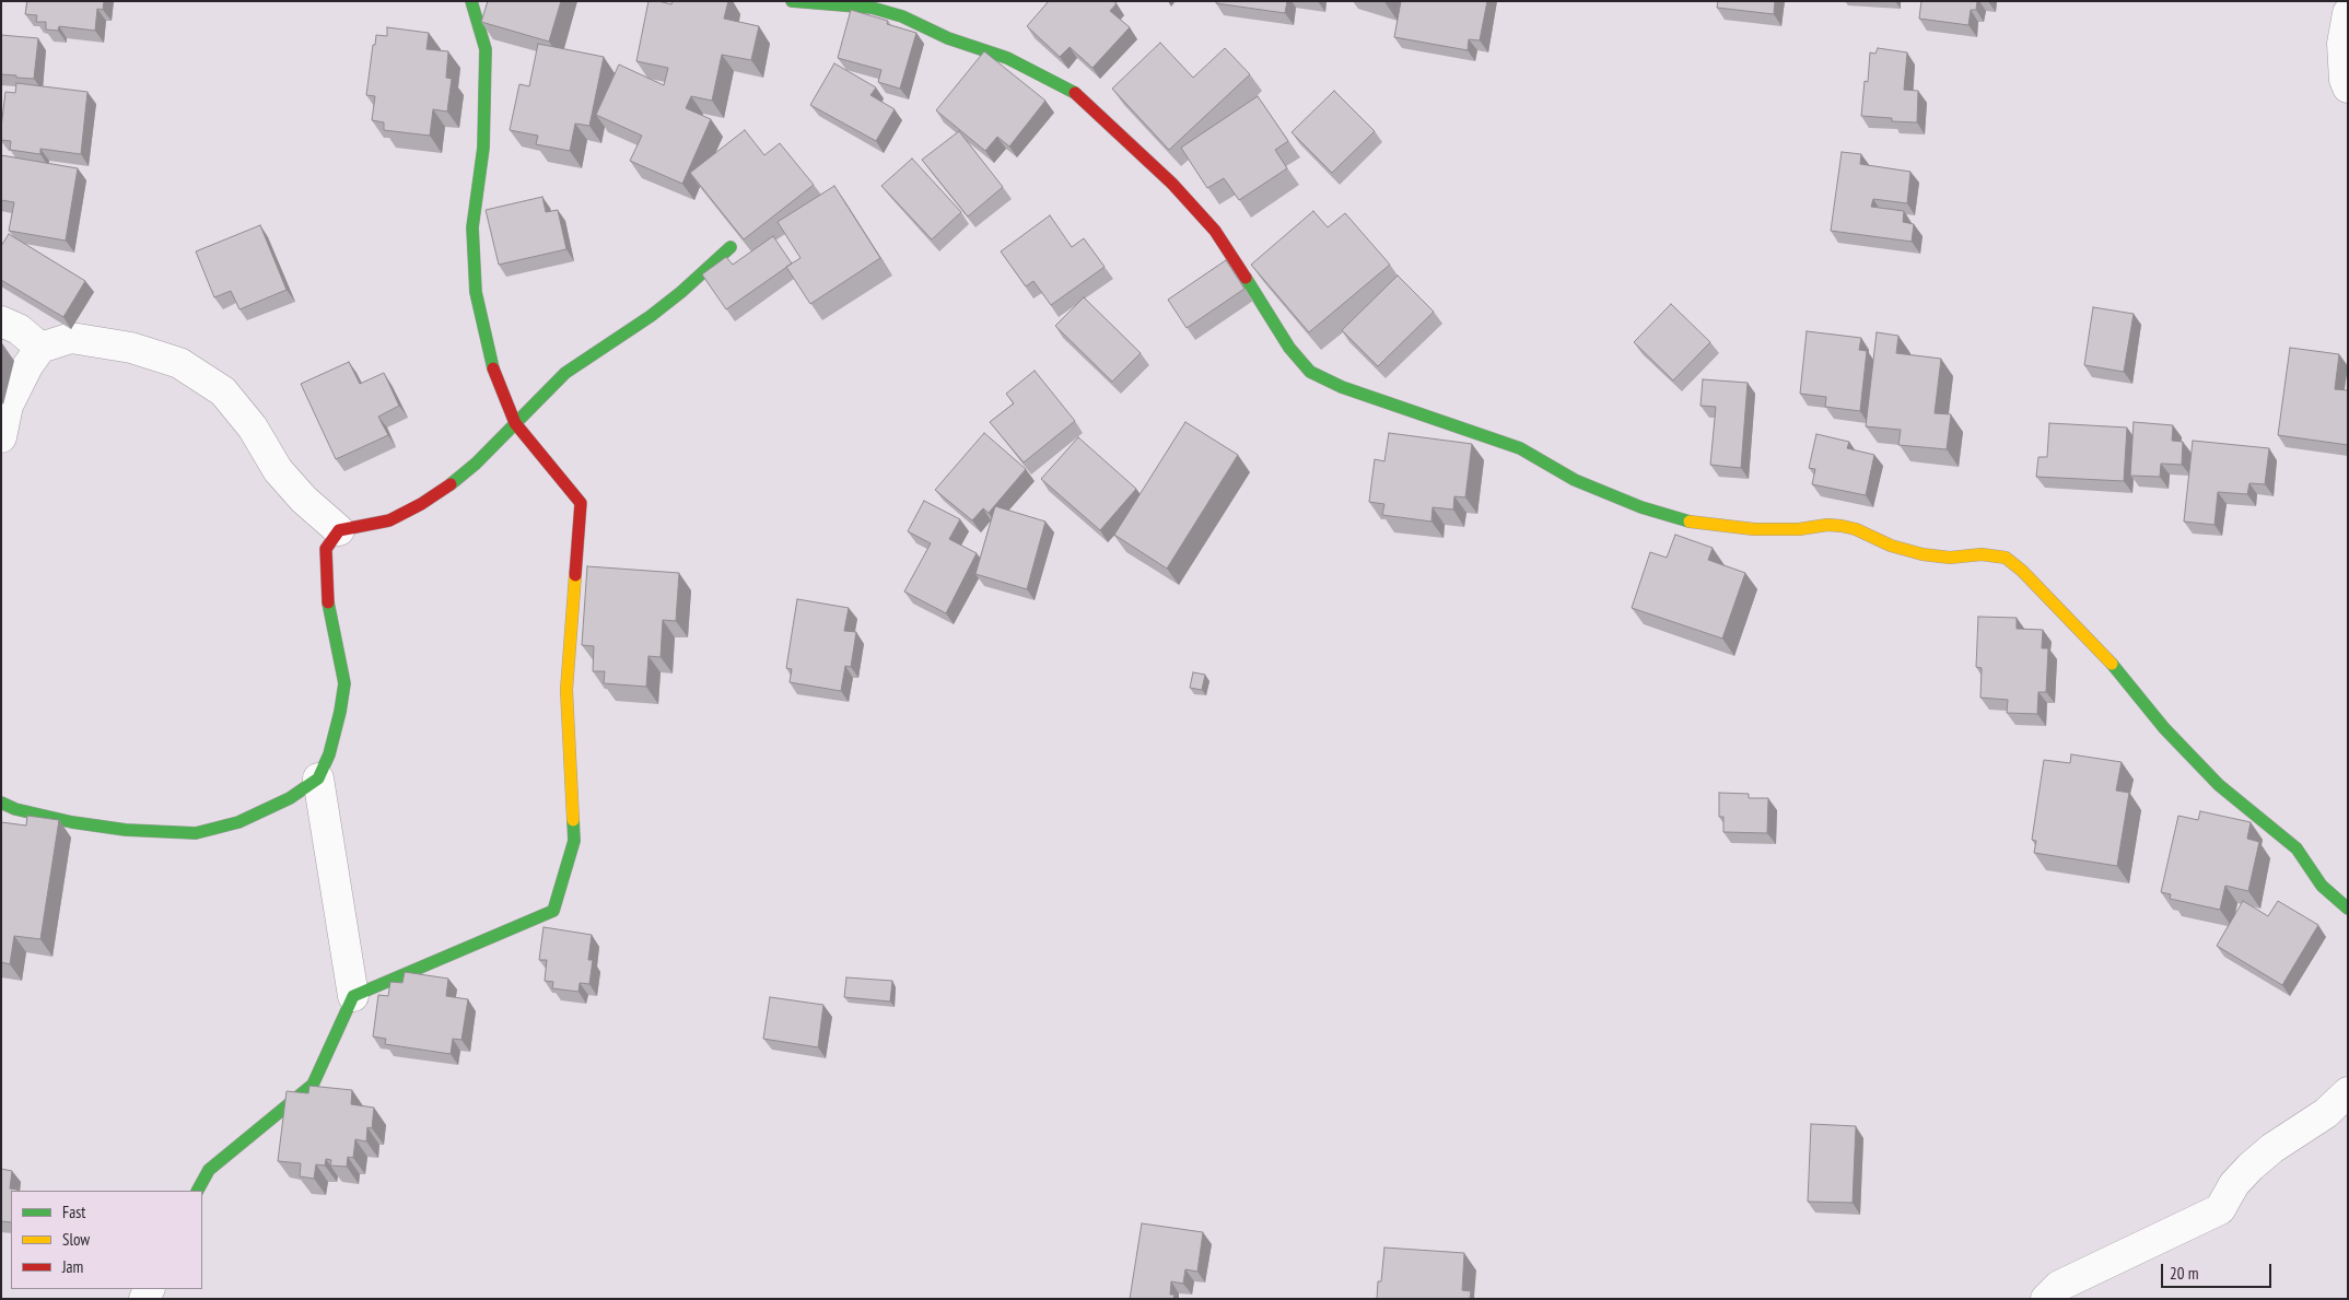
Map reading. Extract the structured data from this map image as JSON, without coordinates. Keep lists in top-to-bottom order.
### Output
{
  "legend": ["Fast", "Slow", "Jam"],
  "scale_bar": "20 m"
}
